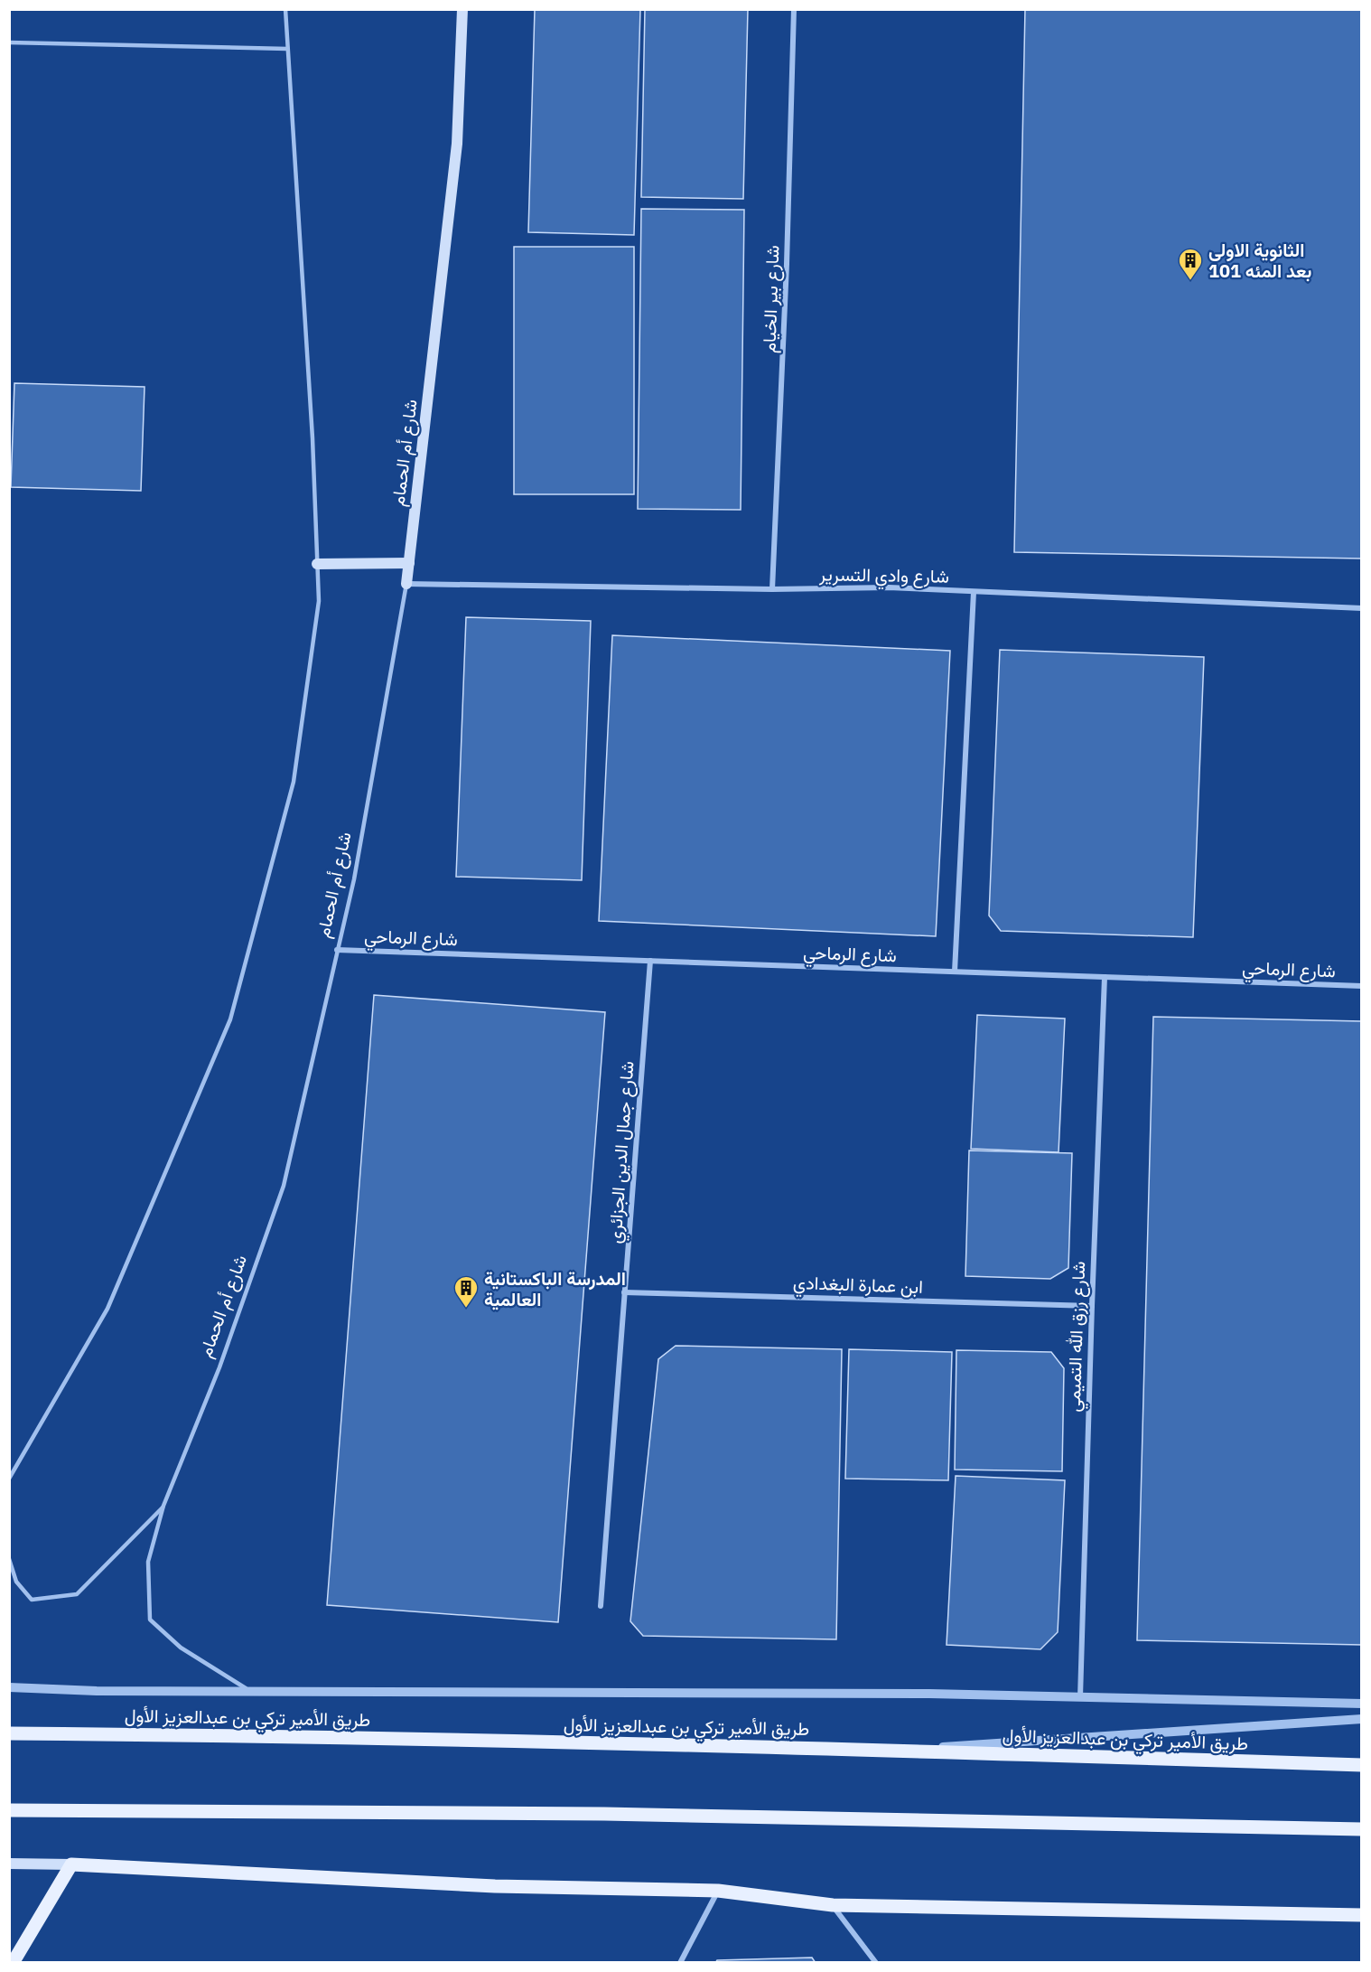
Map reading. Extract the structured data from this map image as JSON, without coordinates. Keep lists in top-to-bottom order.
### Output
{
  "streets": {
    "main road": ["شارع أم الحمام", "طريق الأمير تركي بن عبدالعزيز الأول"],
    "street": [
      "شارع بير الخيام",
      "شارع وادي التسرير",
      "شارع الرماحي",
      "شارع جمال الدين الجزائري",
      "ابن عمارة البغدادي",
      "شارع رزق الله التميمي"
    ]
  },
  "crossings": [
    ["شارع بير الخيام", "شارع وادي التسرير"],
    ["شارع أم الحمام", "شارع وادي التسرير"],
    ["شارع أم الحمام", "شارع الرماحي"],
    ["شارع الرماحي", "شارع جمال الدين الجزائري"],
    ["شارع الرماحي", "شارع رزق الله التميمي"],
    ["شارع جمال الدين الجزائري", "ابن عمارة البغدادي"],
    ["ابن عمارة البغدادي", "شارع رزق الله التميمي"]
  ],
  "places": {
    "building": ["الثانوية الاولى بعد المئه 101", "المدرسة الباكستانية العالمية"]
  }
}
